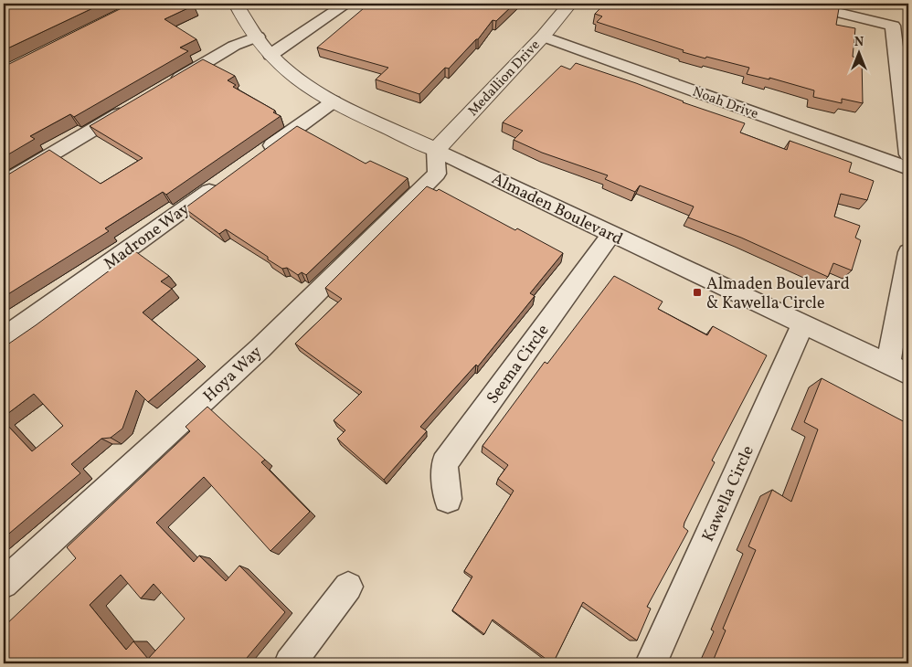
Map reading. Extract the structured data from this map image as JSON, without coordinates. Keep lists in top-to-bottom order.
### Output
{
  "streets": {
    "street": [
      "Medallion Drive",
      "Noah Drive",
      "Almaden Boulevard",
      "Madrone Way",
      "Seema Circle",
      "Hoya Way",
      "Kawella Circle"
    ]
  },
  "crossings": [
    ["Medallion Drive", "Noah Drive"],
    ["Medallion Drive", "Almaden Boulevard"],
    ["Medallion Drive", "Hoya Way"],
    ["Almaden Boulevard", "Seema Circle"],
    ["Almaden Boulevard", "Hoya Way"],
    ["Almaden Boulevard", "Kawella Circle"]
  ],
  "places": {
    "transit": ["Almaden Boulevard & Kawella Circle"]
  },
  "north": "top"
}
